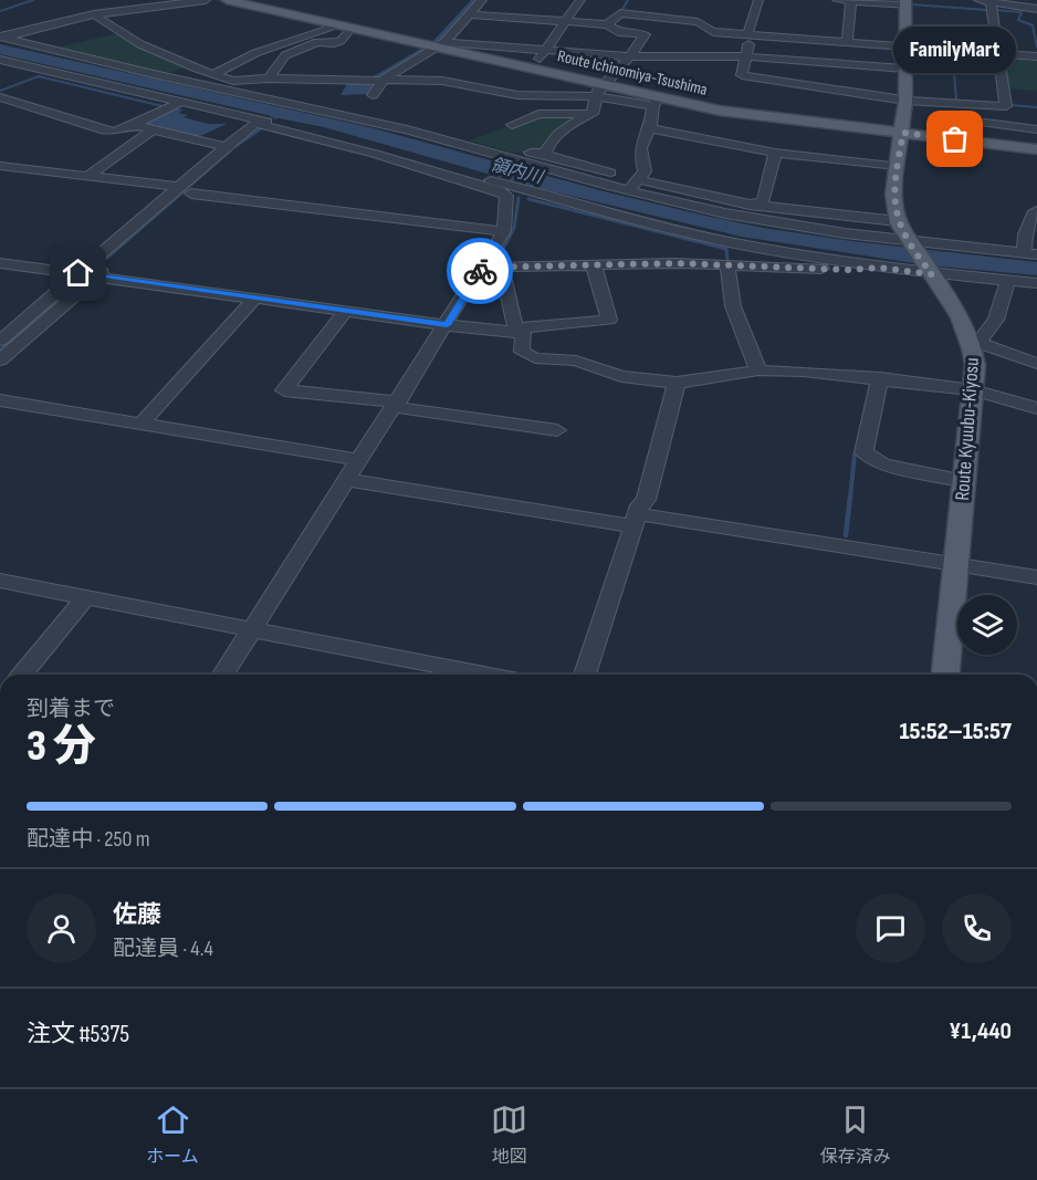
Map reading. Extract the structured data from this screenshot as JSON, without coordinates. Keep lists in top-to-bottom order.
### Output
{
  "streets": {
    "main road": ["Route Ichinomiya-Tsushima", "Route Kyuubu-Kiyosu"]
  },
  "crossings": [
    ["Route Ichinomiya-Tsushima", "Route Kyuubu-Kiyosu"]
  ],
  "water": ["領内川"],
  "places": ["FamilyMart"],
  "page": {
    "bubble": "FamilyMart",
    "heading": ["3 分", "到着まで", "15:52–15:57"],
    "panel": [
      "佐藤",
      "配達員 · 4.4",
      "注文 #5375",
      "¥1,440"
    ],
    "bar": "配達中 · 250 m",
    "tabs": ["ホーム", "地図", "保存済み"]
  }
}
